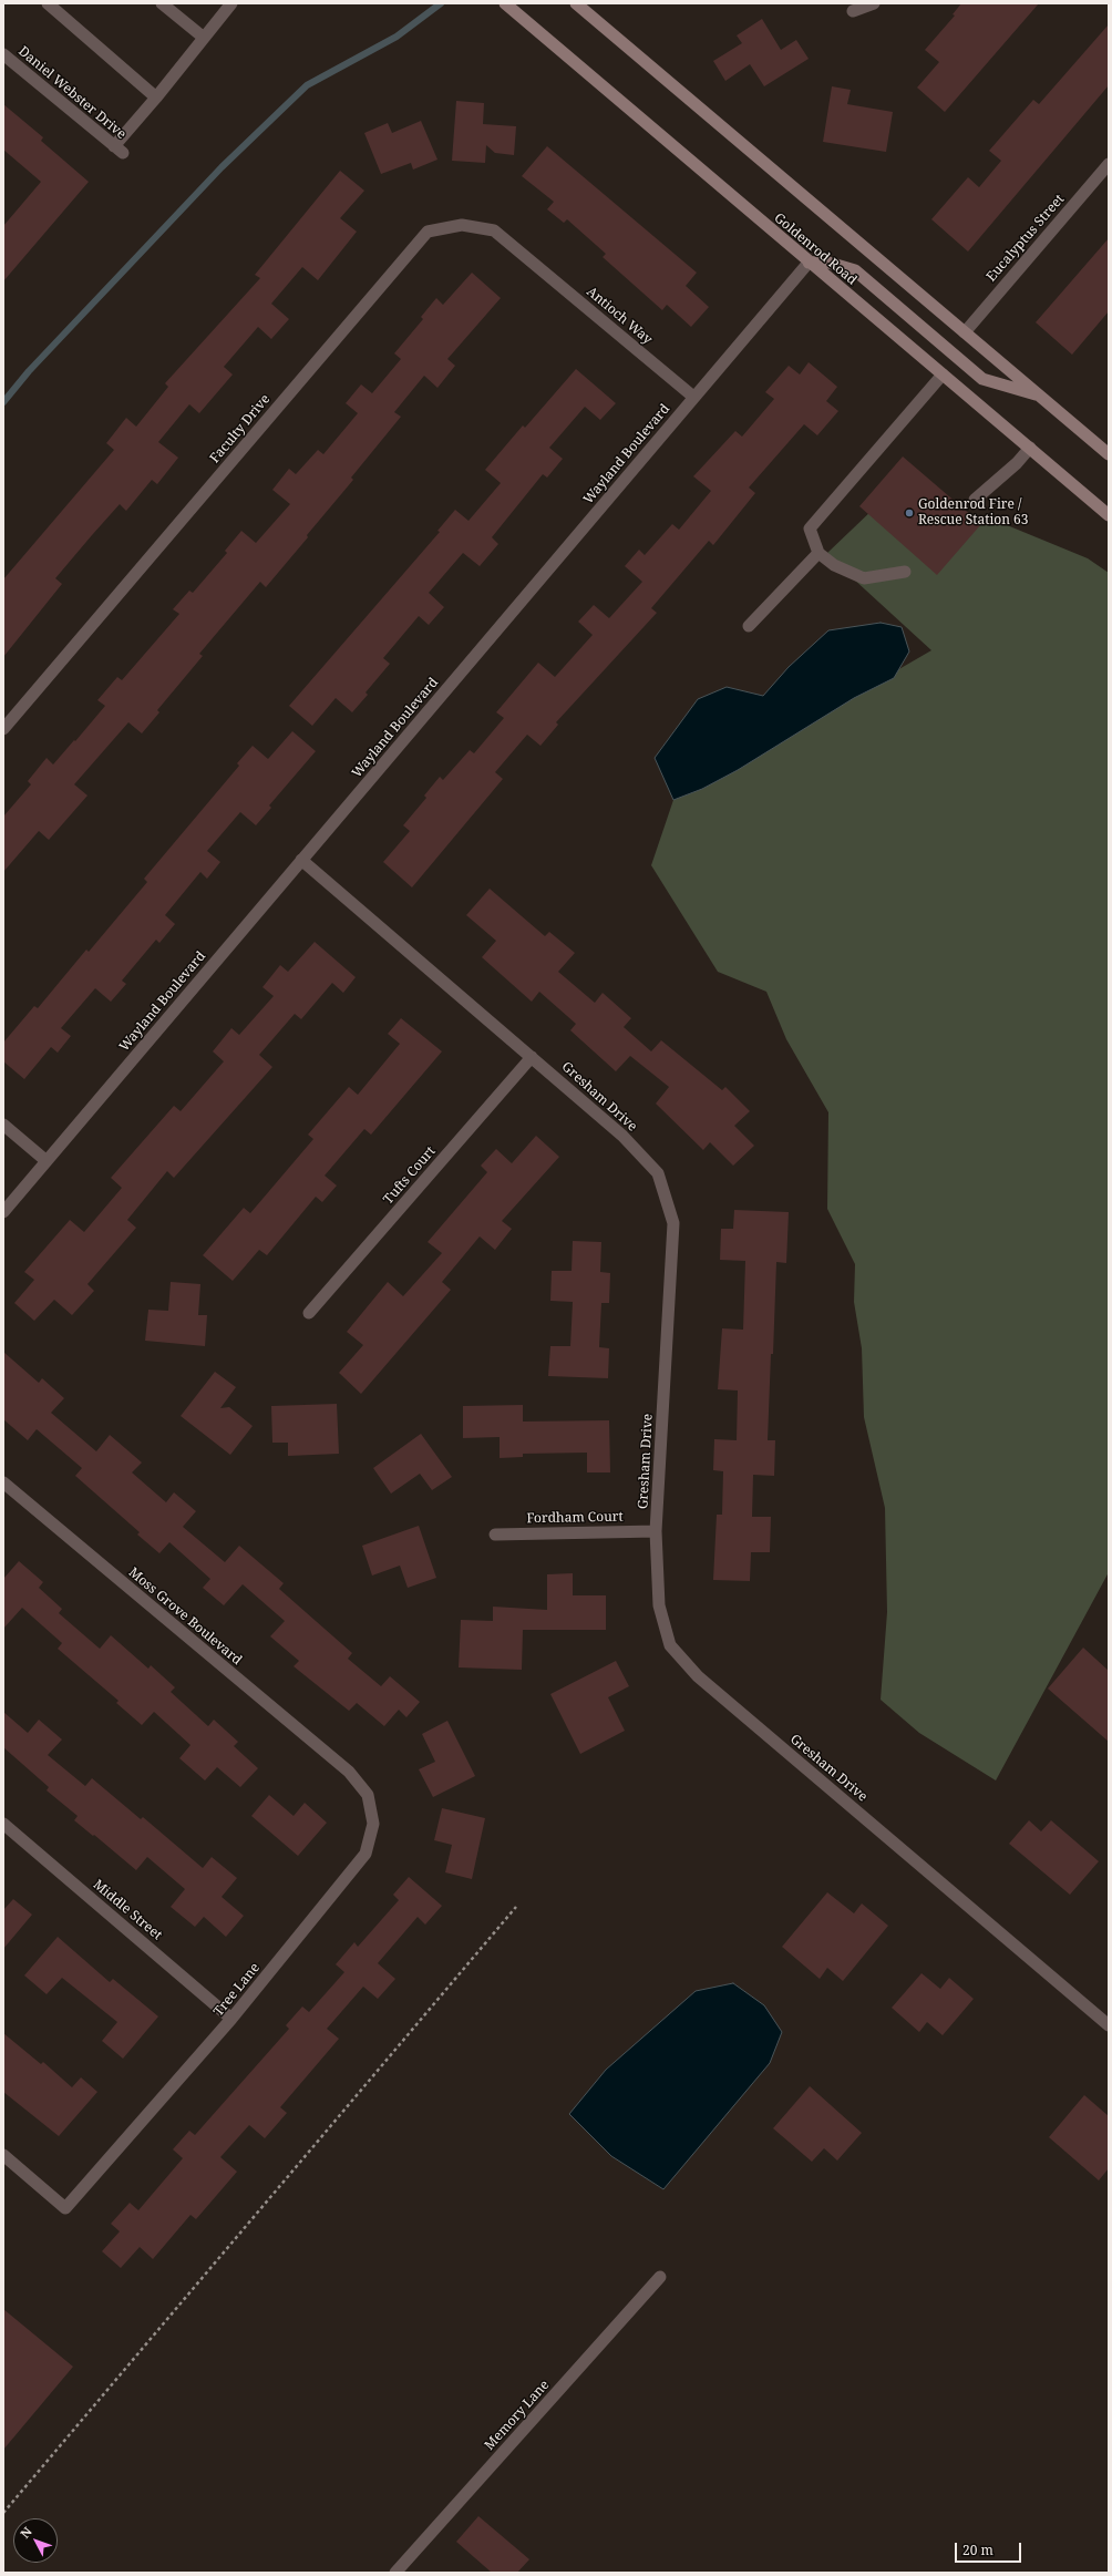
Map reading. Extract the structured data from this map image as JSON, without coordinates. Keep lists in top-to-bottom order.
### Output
{
  "streets": {
    "main road": ["Goldenrod Road"],
    "street": [
      "Daniel Webster Drive",
      "Eucalyptus Street",
      "Antioch Way",
      "Faculty Drive",
      "Wayland Boulevard",
      "Gresham Drive",
      "Tufts Court",
      "Fordham Court",
      "Moss Grove Boulevard",
      "Middle Street",
      "Tree Lane",
      "Memory Lane"
    ]
  },
  "crossings": [
    ["Goldenrod Road", "Wayland Boulevard"],
    ["Antioch Way", "Faculty Drive"],
    ["Antioch Way", "Wayland Boulevard"],
    ["Wayland Boulevard", "Gresham Drive"],
    ["Gresham Drive", "Tufts Court"],
    ["Gresham Drive", "Fordham Court"],
    ["Moss Grove Boulevard", "Tree Lane"],
    ["Middle Street", "Tree Lane"]
  ],
  "places": ["Goldenrod Fire / Rescue Station 63"],
  "scale_bar": "20 m",
  "north": "top left"
}
